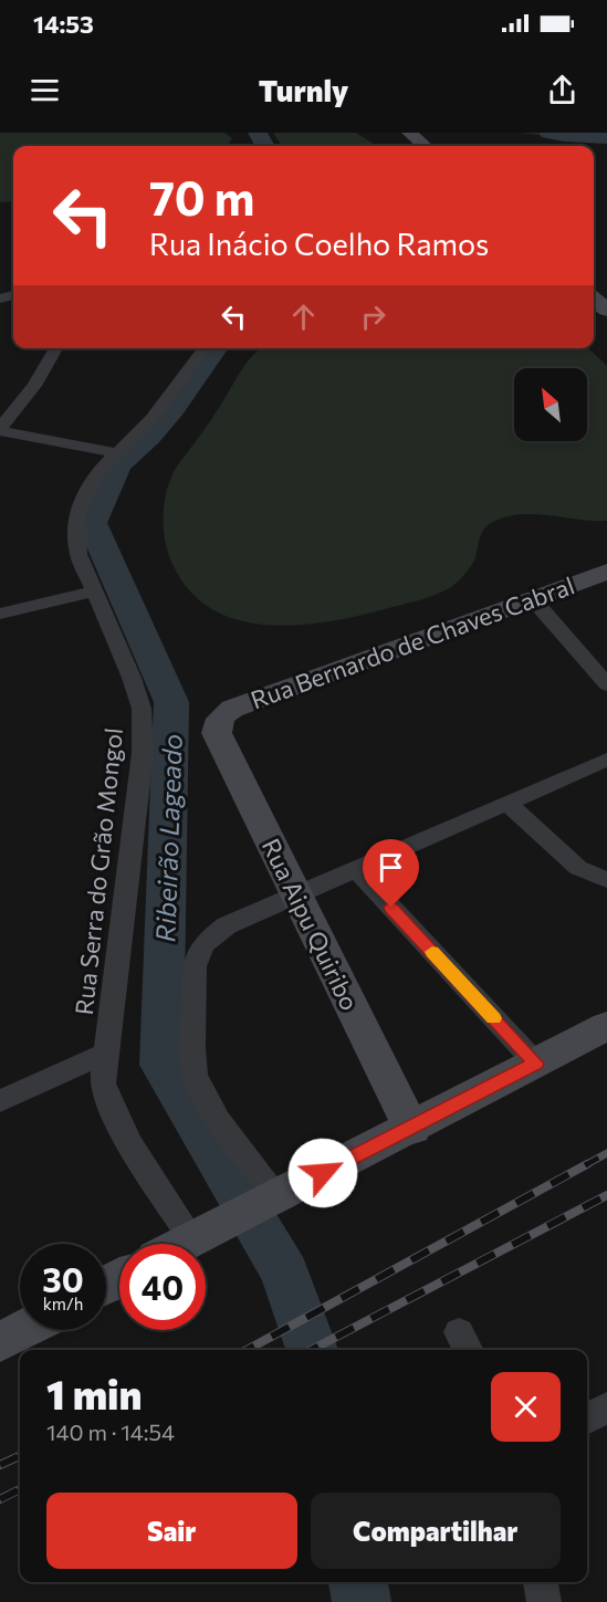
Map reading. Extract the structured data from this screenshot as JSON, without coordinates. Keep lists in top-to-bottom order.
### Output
{
  "streets": {
    "street": ["Rua Bernardo de Chaves Cabral", "Rua Serra do Grão Mongol", "Rua Aipu Quiribo"]
  },
  "crossings": [
    ["Rua Bernardo de Chaves Cabral", "Rua Aipu Quiribo"]
  ],
  "water": ["Ribeirão Lageado"],
  "north": "top left",
  "page": {
    "status": "14:53",
    "header": "Turnly",
    "turn": ["70 m", "Rua Inácio Coelho Ramos"],
    "speed": "30 km/h",
    "limit": "40",
    "heading": ["1 min", "140 m · 14:54"],
    "buttons": ["Sair", "Compartilhar"]
  }
}
